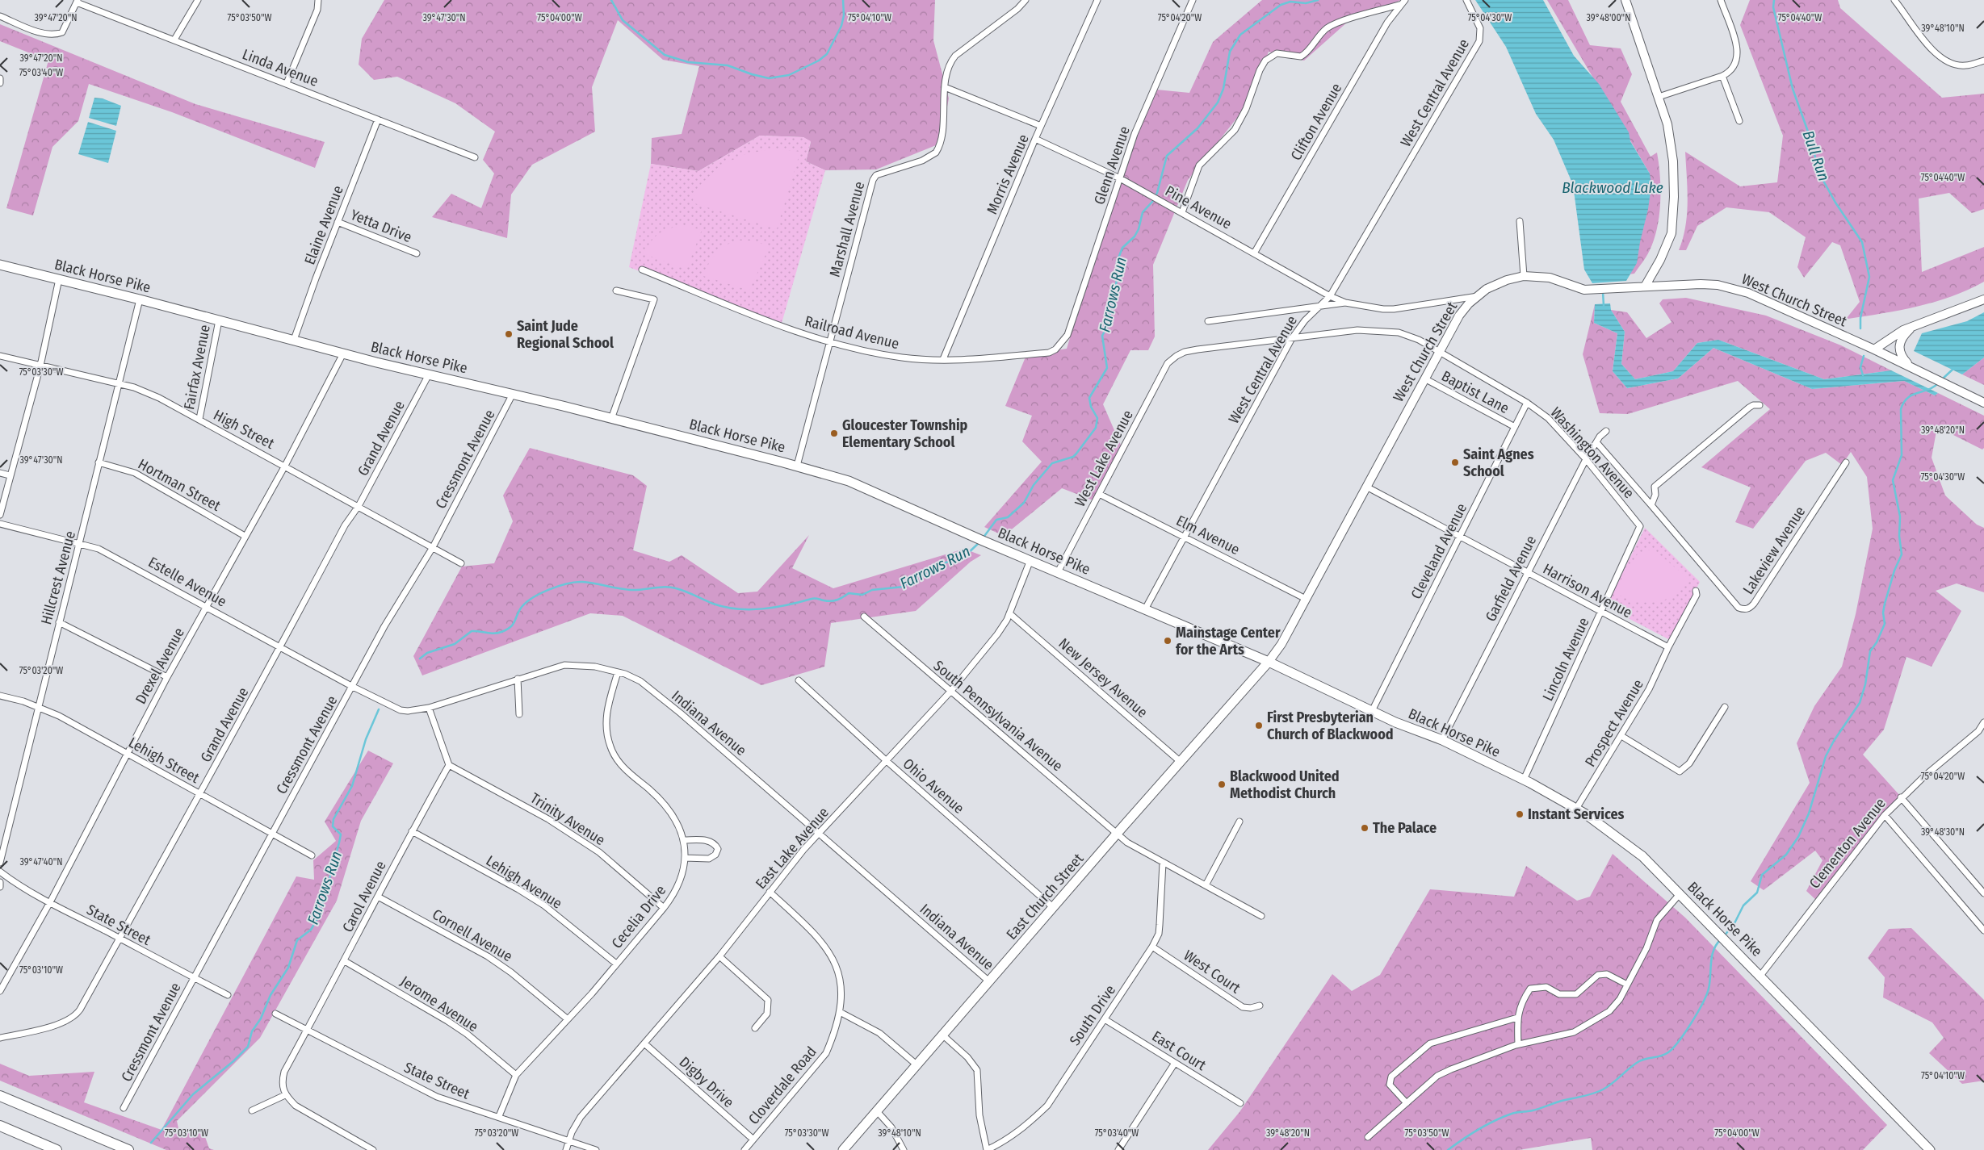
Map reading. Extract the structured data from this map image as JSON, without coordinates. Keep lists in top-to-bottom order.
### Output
{
  "streets": {
    "main road": ["Black Horse Pike", "West Church Street", "East Church Street"],
    "street": [
      "Linda Avenue",
      "West Central Avenue",
      "Clifton Avenue",
      "Glenn Avenue",
      "Morris Avenue",
      "Pine Avenue",
      "Elaine Avenue",
      "Yetta Drive",
      "Marshall Avenue",
      "Railroad Avenue",
      "Fairfax Avenue",
      "Baptist Lane",
      "High Street",
      "Grand Avenue",
      "Washington Avenue",
      "West Lake Avenue",
      "Cressmont Avenue",
      "Hortman Street",
      "Elm Avenue",
      "Lakeview Avenue",
      "Cleveland Avenue",
      "Hillcrest Avenue",
      "Garfield Avenue",
      "Estelle Avenue",
      "Harrison Avenue",
      "Lincoln Avenue",
      "Drexel Avenue",
      "New Jersey Avenue",
      "South Pennsylvania Avenue",
      "Indiana Avenue",
      "Prospect Avenue",
      "Lehigh Street",
      "Ohio Avenue",
      "Trinity Avenue",
      "Clementon Avenue",
      "East Lake Avenue",
      "Lehigh Avenue",
      "Carol Avenue",
      "Cecelia Drive",
      "State Street",
      "Cornell Avenue",
      "West Court",
      "Jerome Avenue",
      "South Drive",
      "East Court",
      "Digby Drive",
      "Cloverdale Road"
    ]
  },
  "crossings": [
    ["Linda Avenue", "Elaine Avenue"],
    ["West Central Avenue", "Pine Avenue"],
    ["West Central Avenue", "Black Horse Pike"],
    ["West Central Avenue", "Washington Avenue"],
    ["West Central Avenue", "Elm Avenue"],
    ["Clifton Avenue", "Pine Avenue"],
    ["Glenn Avenue", "Pine Avenue"],
    ["Glenn Avenue", "Railroad Avenue"],
    ["Morris Avenue", "Pine Avenue"],
    ["Morris Avenue", "Railroad Avenue"],
    ["Elaine Avenue", "Yetta Drive"],
    ["Elaine Avenue", "Black Horse Pike"],
    ["Marshall Avenue", "Black Horse Pike"],
    ["Marshall Avenue", "Railroad Avenue"],
    ["Black Horse Pike", "West Church Street"],
    ["Black Horse Pike", "Fairfax Avenue"],
    ["Black Horse Pike", "Grand Avenue"],
    ["Black Horse Pike", "West Lake Avenue"],
    ["Black Horse Pike", "Cressmont Avenue"],
    ["Black Horse Pike", "Cleveland Avenue"],
    ["Black Horse Pike", "Hillcrest Avenue"],
    ["Black Horse Pike", "Garfield Avenue"],
    ["Black Horse Pike", "Lincoln Avenue"],
    ["Black Horse Pike", "Drexel Avenue"],
    ["Black Horse Pike", "Prospect Avenue"],
    ["Black Horse Pike", "Clementon Avenue"],
    ["Black Horse Pike", "East Lake Avenue"],
    ["Black Horse Pike", "East Church Street"],
    ["West Church Street", "Baptist Lane"],
    ["West Church Street", "Washington Avenue"],
    ["West Church Street", "Elm Avenue"],
    ["West Church Street", "Harrison Avenue"],
    ["West Church Street", "East Church Street"],
    ["Fairfax Avenue", "High Street"],
    ["Baptist Lane", "Cleveland Avenue"],
    ["High Street", "Grand Avenue"],
    ["High Street", "Cressmont Avenue"],
    ["High Street", "Hillcrest Avenue"],
    ["High Street", "Drexel Avenue"],
    ["Grand Avenue", "Estelle Avenue"],
    ["Grand Avenue", "Lehigh Street"],
    ["Grand Avenue", "State Street"],
    ["Washington Avenue", "West Lake Avenue"],
    ["Washington Avenue", "Lakeview Avenue"],
    ["Washington Avenue", "Cleveland Avenue"],
    ["Washington Avenue", "Garfield Avenue"],
    ["Washington Avenue", "Lincoln Avenue"],
    ["West Lake Avenue", "Elm Avenue"],
    ["Cressmont Avenue", "Estelle Avenue"],
    ["Cressmont Avenue", "Indiana Avenue"],
    ["Cressmont Avenue", "Lehigh Street"],
    ["Cressmont Avenue", "State Street"],
    ["Hortman Street", "Hillcrest Avenue"],
    ["Hortman Street", "Drexel Avenue"],
    ["Cleveland Avenue", "Harrison Avenue"],
    ["Hillcrest Avenue", "Estelle Avenue"],
    ["Hillcrest Avenue", "Lehigh Street"],
    ["Garfield Avenue", "Harrison Avenue"],
    ["Estelle Avenue", "Drexel Avenue"],
    ["Estelle Avenue", "Indiana Avenue"],
    ["Harrison Avenue", "Lincoln Avenue"],
    ["Harrison Avenue", "Prospect Avenue"],
    ["Drexel Avenue", "Lehigh Street"],
    ["Drexel Avenue", "State Street"],
    ["New Jersey Avenue", "East Lake Avenue"],
    ["New Jersey Avenue", "East Church Street"],
    ["South Pennsylvania Avenue", "East Lake Avenue"],
    ["South Pennsylvania Avenue", "East Church Street"],
    ["South Pennsylvania Avenue", "South Drive"],
    ["Indiana Avenue", "East Lake Avenue"],
    ["Indiana Avenue", "East Church Street"],
    ["Indiana Avenue", "Cecelia Drive"],
    ["Ohio Avenue", "East Lake Avenue"],
    ["Ohio Avenue", "East Church Street"],
    ["Trinity Avenue", "Carol Avenue"],
    ["Trinity Avenue", "Cecelia Drive"],
    ["East Lake Avenue", "State Street"],
    ["East Lake Avenue", "Digby Drive"],
    ["East Lake Avenue", "Cloverdale Road"],
    ["Lehigh Avenue", "Carol Avenue"],
    ["Lehigh Avenue", "Cecelia Drive"],
    ["Carol Avenue", "State Street"],
    ["Carol Avenue", "Cornell Avenue"],
    ["Carol Avenue", "Jerome Avenue"],
    ["Cecelia Drive", "State Street"],
    ["Cecelia Drive", "Cornell Avenue"],
    ["Cecelia Drive", "Jerome Avenue"],
    ["West Court", "South Drive"],
    ["South Drive", "East Court"],
    ["Digby Drive", "Cloverdale Road"]
  ],
  "water": ["Bull Run", "Blackwood Lake", "Farrows Run"],
  "places": [
    "Saint Jude Regional School",
    "Gloucester Township Elementary School",
    "Saint Agnes School",
    "Mainstage Center for the Arts",
    "First Presbyterian Church of Blackwood",
    "Blackwood United Methodist Church",
    "Instant Services",
    "The Palace"
  ],
  "coordinates": [
    "75°04'00\"W",
    "75°04'10\"W",
    "75°04'20\"W",
    "75°04'40\"W",
    "75°03'50\"W",
    "75°04'30\"W",
    "39°47'30\"N",
    "39°48'00\"N",
    "39°47'20\"N",
    "39°48'10\"N",
    "75°03'40\"W",
    "75°03'30\"W",
    "39°48'20\"N",
    "75°03'20\"W",
    "39°48'30\"N",
    "39°47'40\"N",
    "75°03'10\"W"
  ]
}
